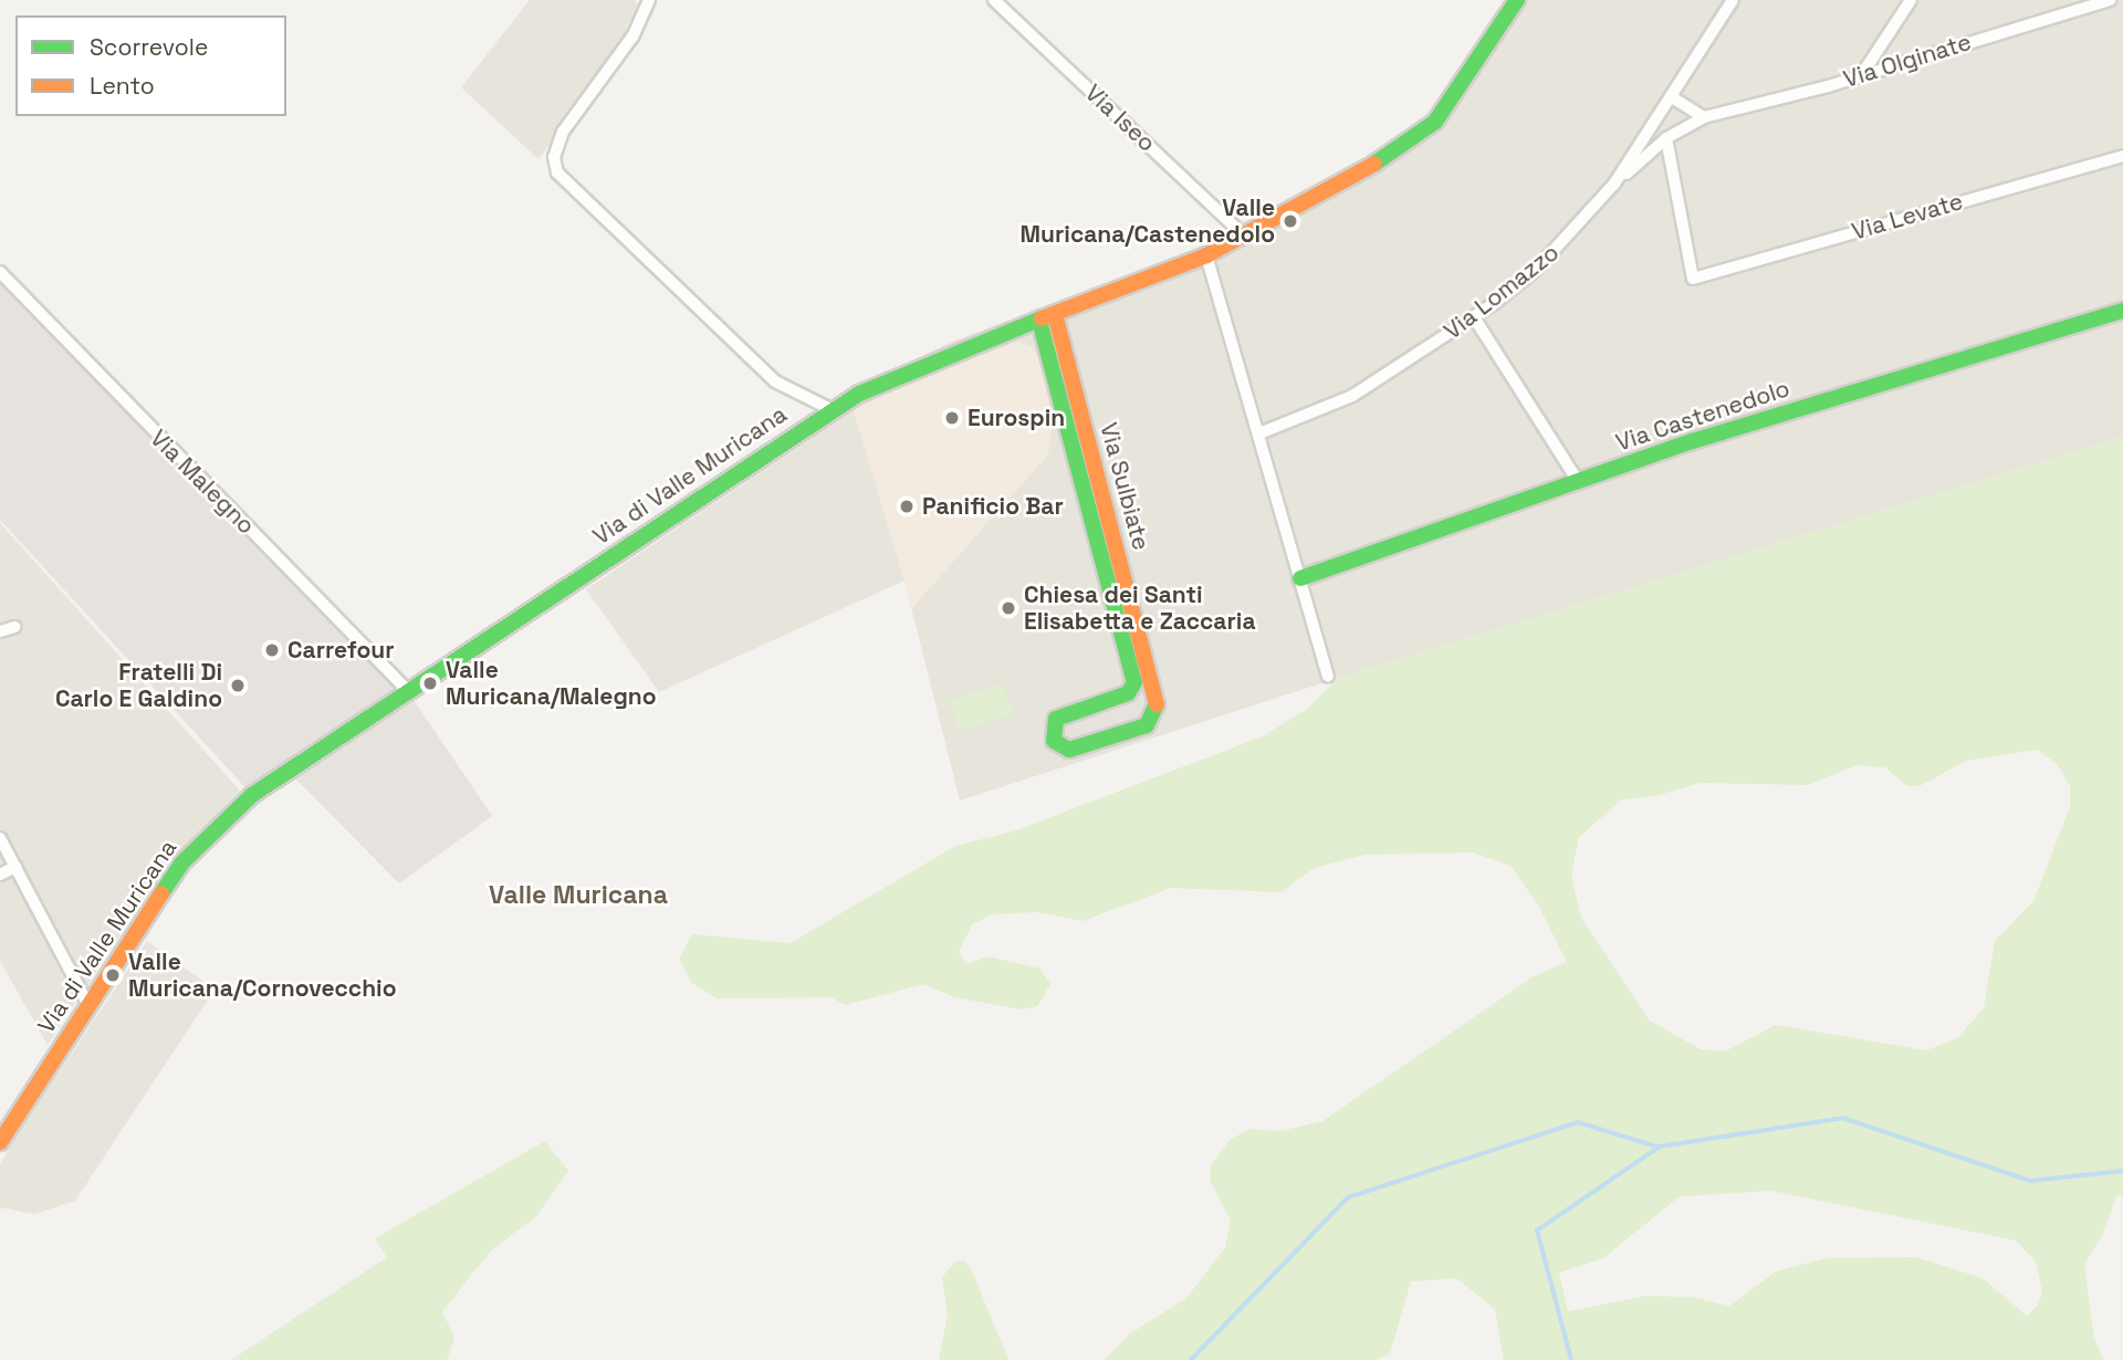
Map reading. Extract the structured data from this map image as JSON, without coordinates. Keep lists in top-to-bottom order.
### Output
{
  "streets": {
    "street": [
      "Via Olginate",
      "Via Iseo",
      "Via Levate",
      "Via Lomazzo",
      "Via Castenedolo",
      "Via di Valle Muricana",
      "Via Malegno",
      "Via Sulbiate"
    ]
  },
  "crossings": [
    ["Via Olginate", "Via Levate"],
    ["Via Olginate", "Via Lomazzo"],
    ["Via Iseo", "Via di Valle Muricana"],
    ["Via di Valle Muricana", "Via Malegno"],
    ["Via di Valle Muricana", "Via Sulbiate"]
  ],
  "districts": ["Valle Muricana"],
  "places": [
    "Valle Muricana/Castenedolo",
    "Eurospin",
    "Panificio Bar",
    "Chiesa dei Santi Elisabetta e Zaccaria",
    "Carrefour",
    "Valle Muricana/Malegno",
    "Fratelli Di Carlo E Galdino",
    "Valle Muricana/Cornovecchio"
  ],
  "legend": ["Scorrevole", "Lento"]
}
